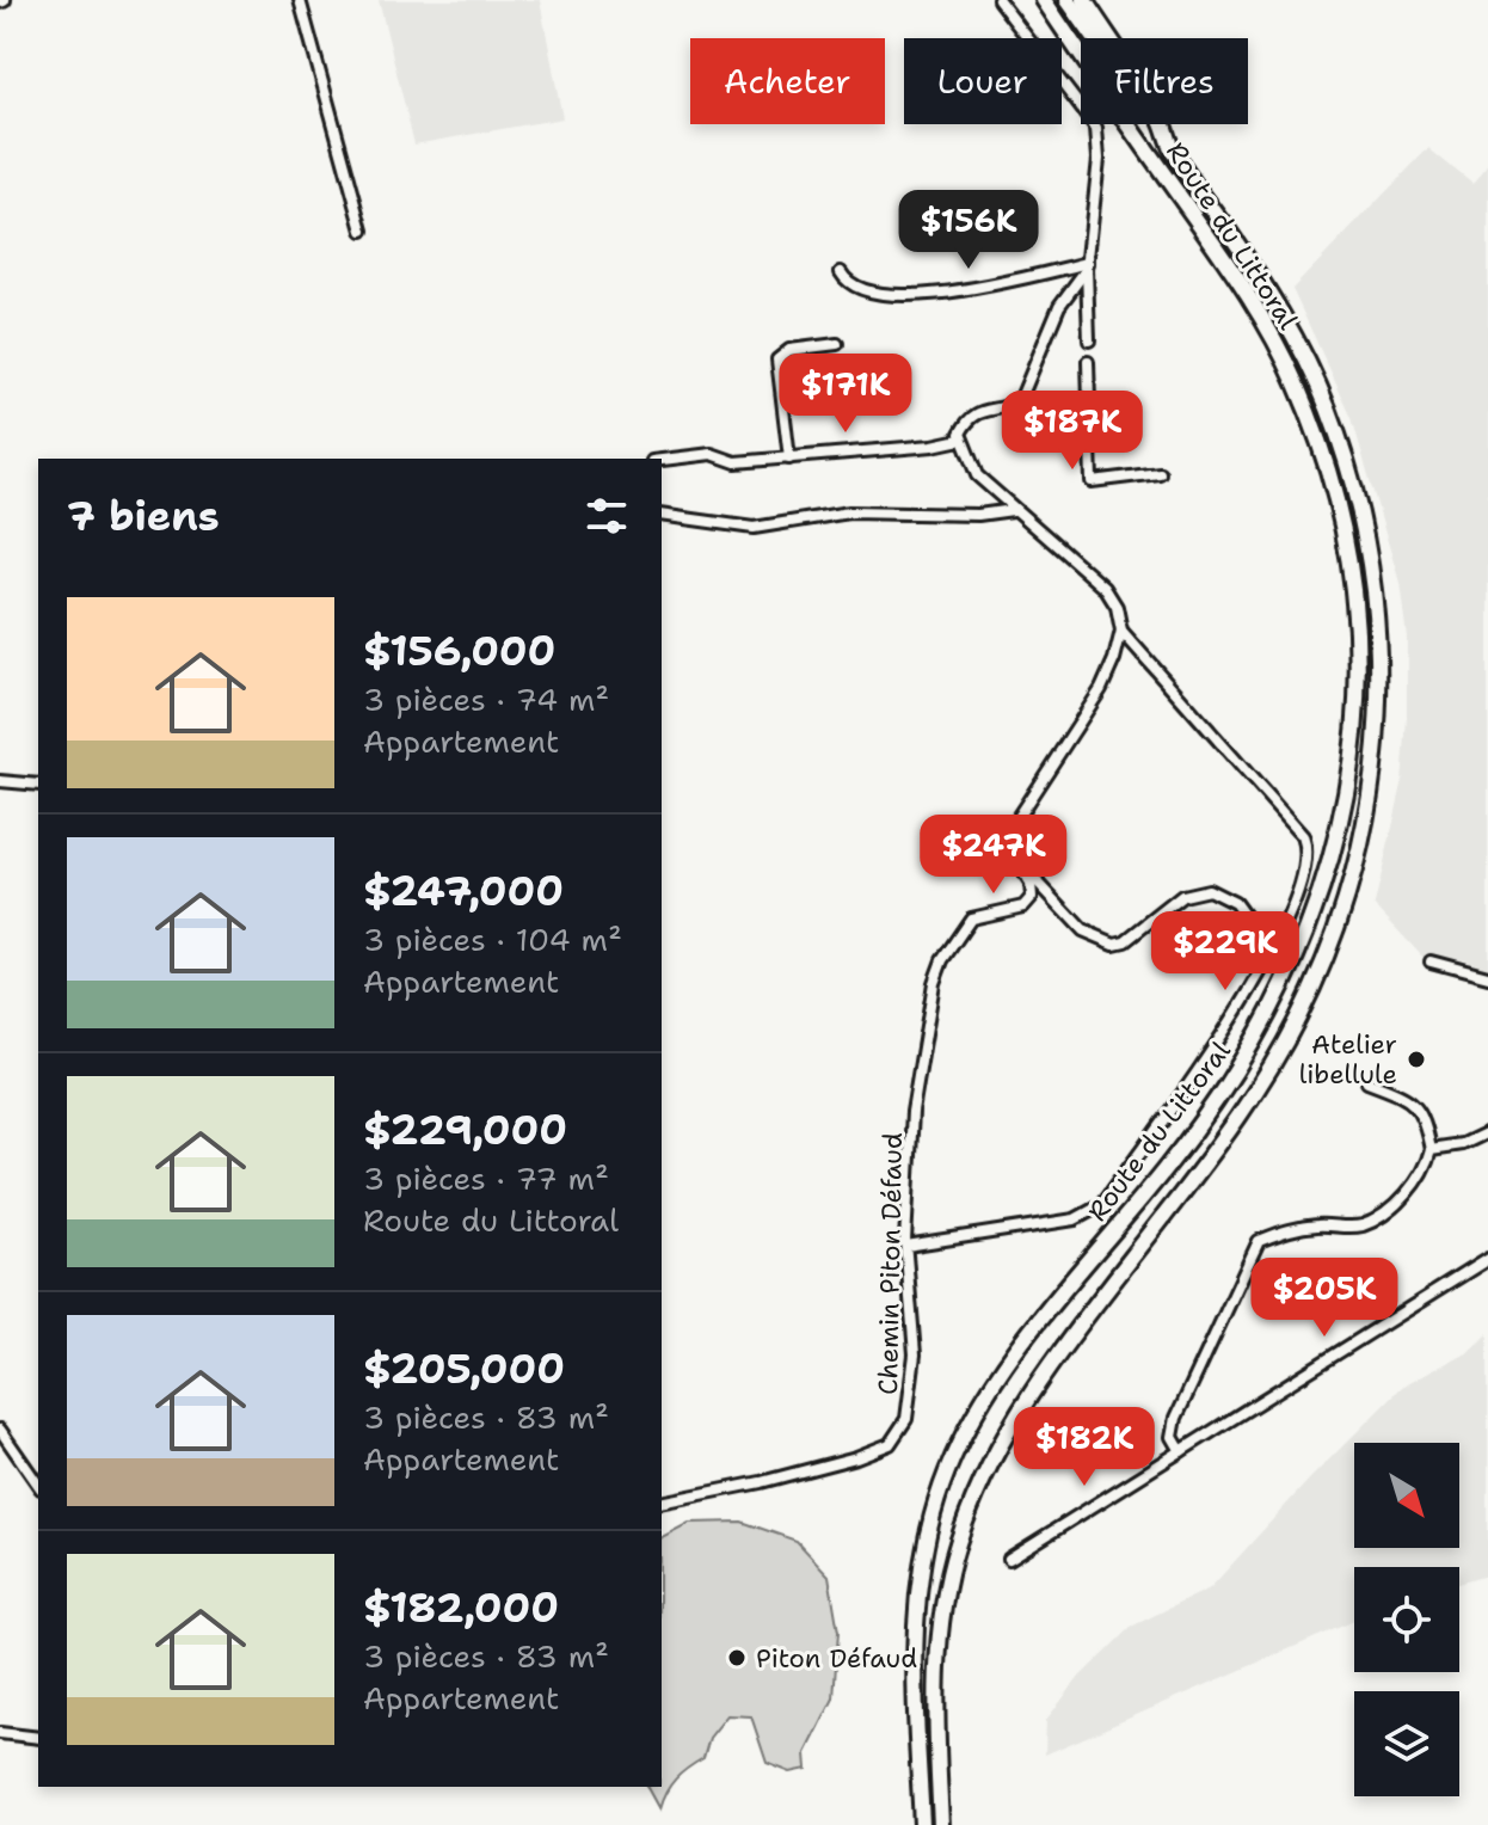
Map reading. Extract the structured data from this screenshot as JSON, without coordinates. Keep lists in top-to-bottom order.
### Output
{
  "streets": {
    "highway": ["Route du Littoral"],
    "street": ["Chemin Piton Défaud"]
  },
  "places": ["Atelier libellule", "Piton Défaud"],
  "north": "bottom right",
  "page": {
    "chip": ["Acheter", "Louer", "Filtres"],
    "price": [
      "$156K",
      "$171K",
      "$187K",
      "$247K",
      "$229K",
      "$205K",
      "$182K"
    ],
    "heading": "7 biens",
    "list": [
      {
        "name": "$156,000",
        "note": "3 pièces · 74 m² · Appartement"
      },
      {
        "name": "$247,000",
        "note": "3 pièces · 104 m² · Appartement"
      },
      {
        "name": "$229,000",
        "note": "3 pièces · 77 m² · Route du Littoral"
      },
      {
        "name": "$205,000",
        "note": "3 pièces · 83 m² · Appartement"
      },
      {
        "name": "$182,000",
        "note": "3 pièces · 83 m² · Appartement"
      }
    ]
  }
}
